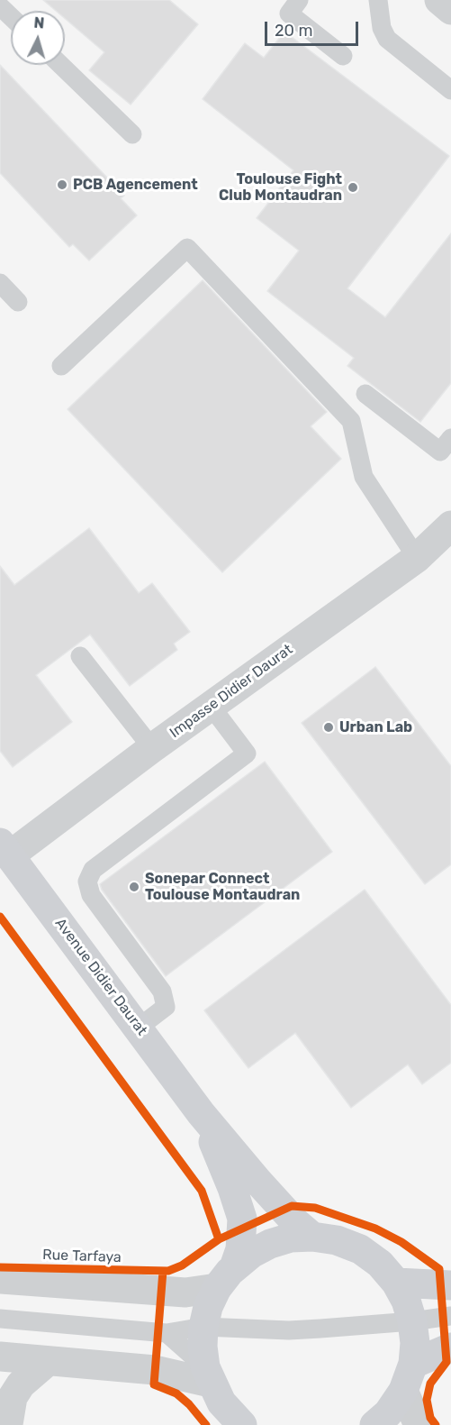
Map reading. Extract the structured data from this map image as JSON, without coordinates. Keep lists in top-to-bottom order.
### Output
{
  "streets": {
    "main road": ["Avenue Didier Daurat"],
    "street": ["Impasse Didier Daurat", "Rue Tarfaya"]
  },
  "crossings": [
    ["Impasse Didier Daurat", "Avenue Didier Daurat"],
    ["Avenue Didier Daurat", "Rue Tarfaya"]
  ],
  "places": [
    "PCB Agencement",
    "Toulouse Fight Club Montaudran",
    "Urban Lab",
    "Sonepar Connect Toulouse Montaudran"
  ],
  "scale_bar": "20 m",
  "north": "top"
}
